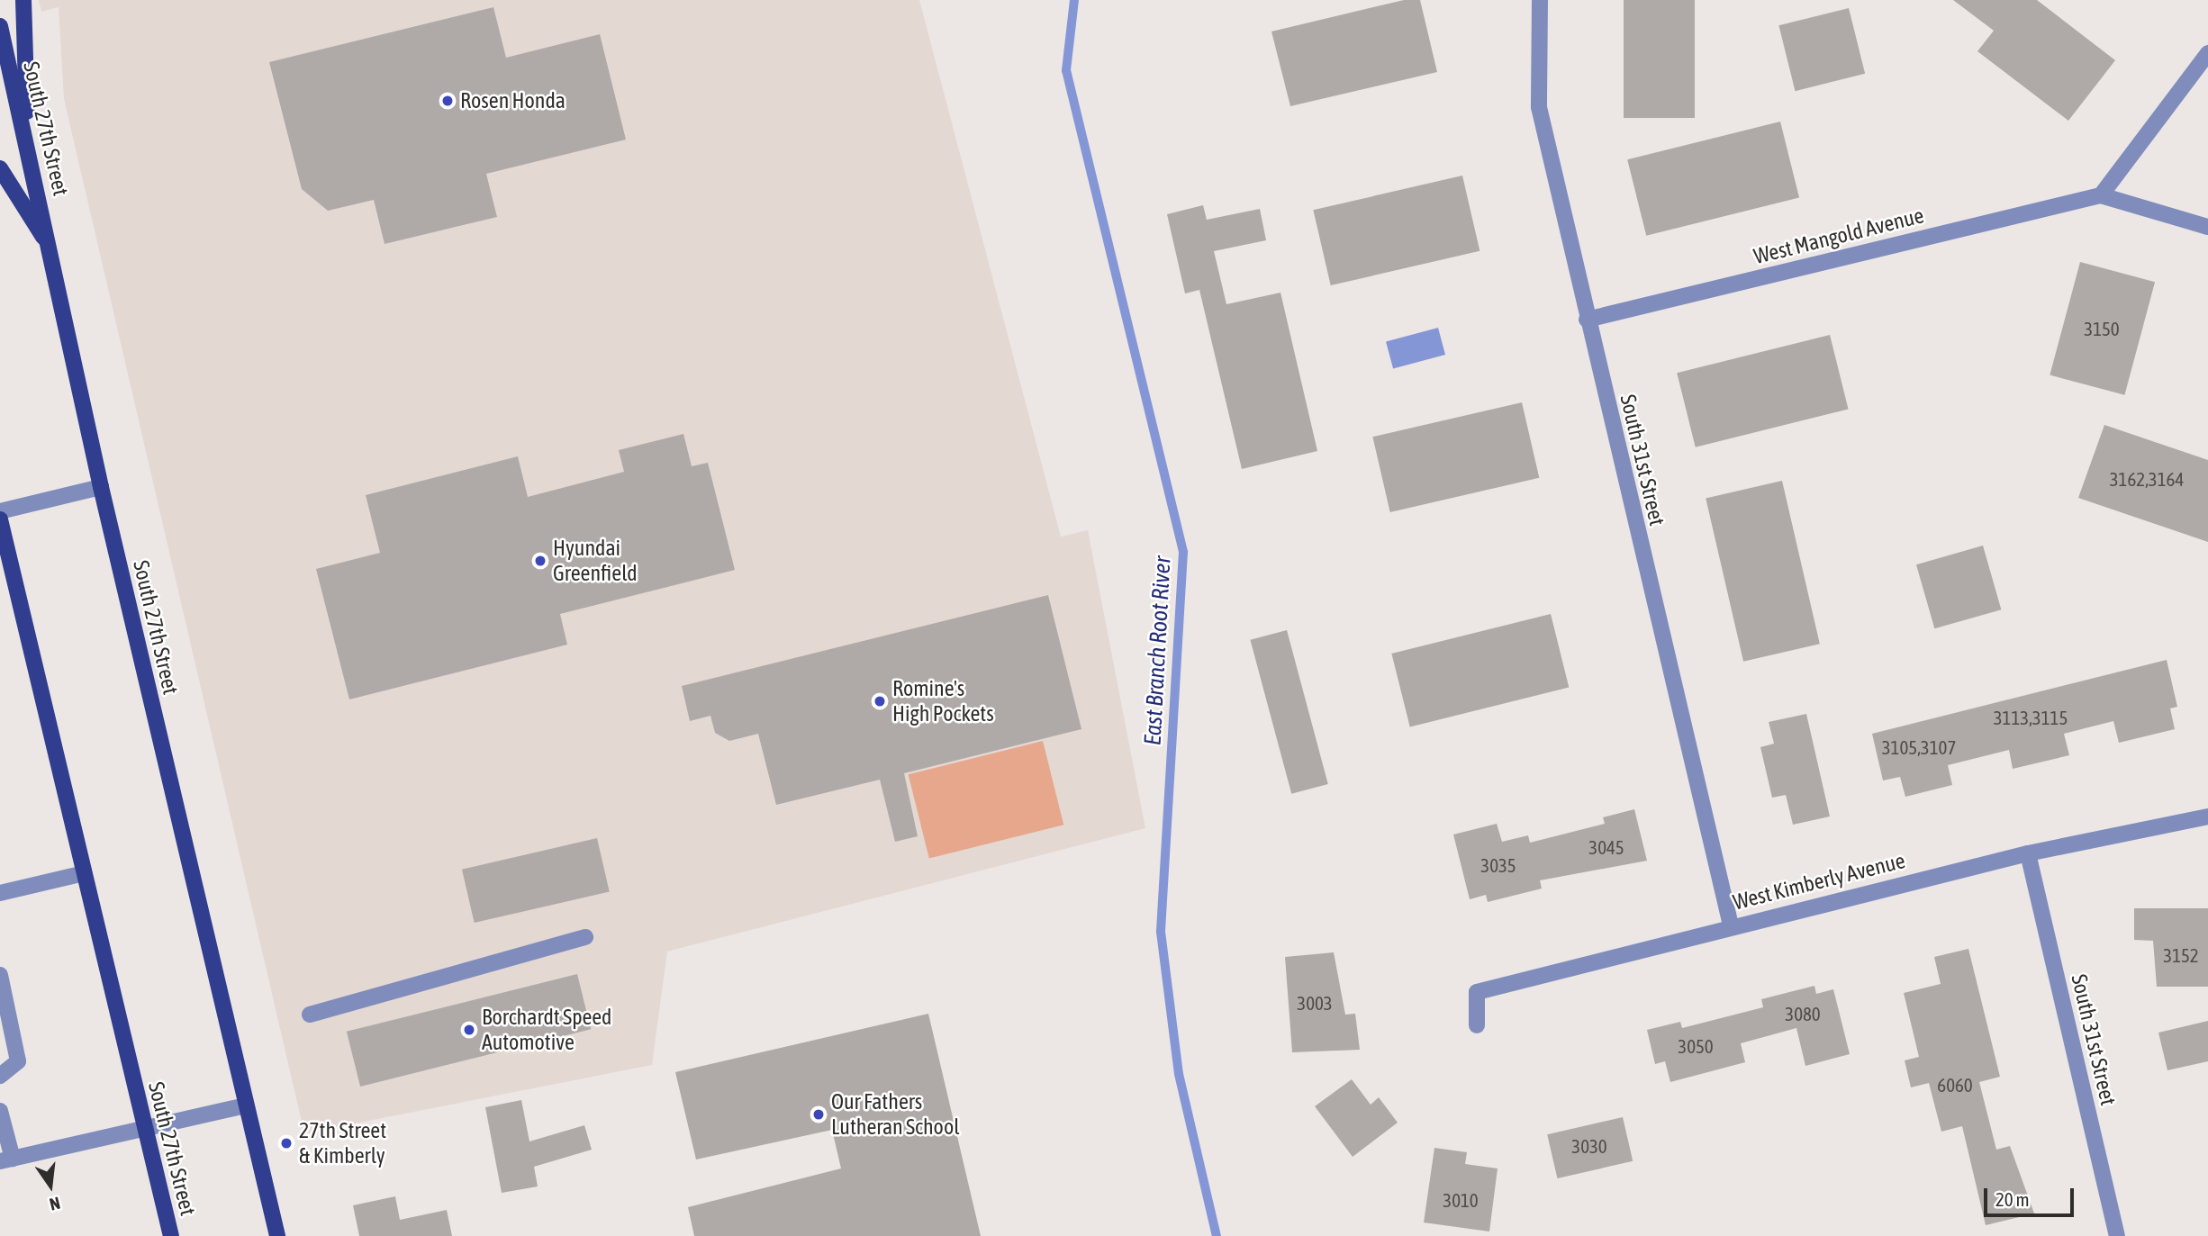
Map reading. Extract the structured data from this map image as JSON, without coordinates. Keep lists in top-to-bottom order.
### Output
{
  "streets": {
    "main road": ["South 27th Street"],
    "street": ["West Mangold Avenue", "South 31st Street", "West Kimberly Avenue"]
  },
  "crossings": [
    ["West Mangold Avenue", "South 31st Street"],
    ["South 31st Street", "West Kimberly Avenue"]
  ],
  "water": ["East Branch Root River"],
  "places": [
    "Rosen Honda",
    "Hyundai Greenfield",
    "Romine's High Pockets",
    "Borchardt Speed Automotive",
    "Our Fathers Lutheran School",
    "27th Street & Kimberly"
  ],
  "house_numbers": [
    "3150",
    "3162,3164",
    "3113,3115",
    "3105,3107",
    "3045",
    "3035",
    "3152",
    "3003",
    "3080",
    "3050",
    "6060",
    "3030",
    "3010"
  ],
  "scale_bar": "20 m",
  "north": "bottom"
}
